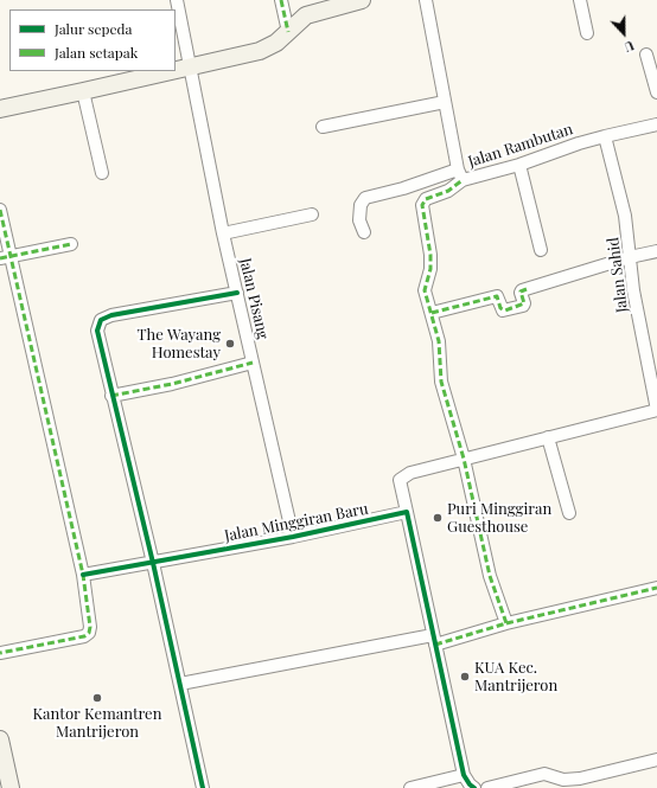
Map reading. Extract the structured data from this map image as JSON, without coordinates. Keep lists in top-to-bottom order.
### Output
{
  "streets": {
    "street": [
      "Jalan Rambutan",
      "Jalan Sahid",
      "Jalan Pisang",
      "Jalan Minggiran Baru"
    ]
  },
  "crossings": [
    ["Jalan Rambutan", "Jalan Sahid"],
    ["Jalan Pisang", "Jalan Minggiran Baru"]
  ],
  "places": [
    "The Wayang Homestay",
    "Puri Minggiran Guesthouse",
    "KUA Kec. Mantrijeron",
    "Kantor Kemantren Mantrijeron"
  ],
  "legend": ["Jalur sepeda", "Jalan setapak"],
  "north": "bottom"
}
